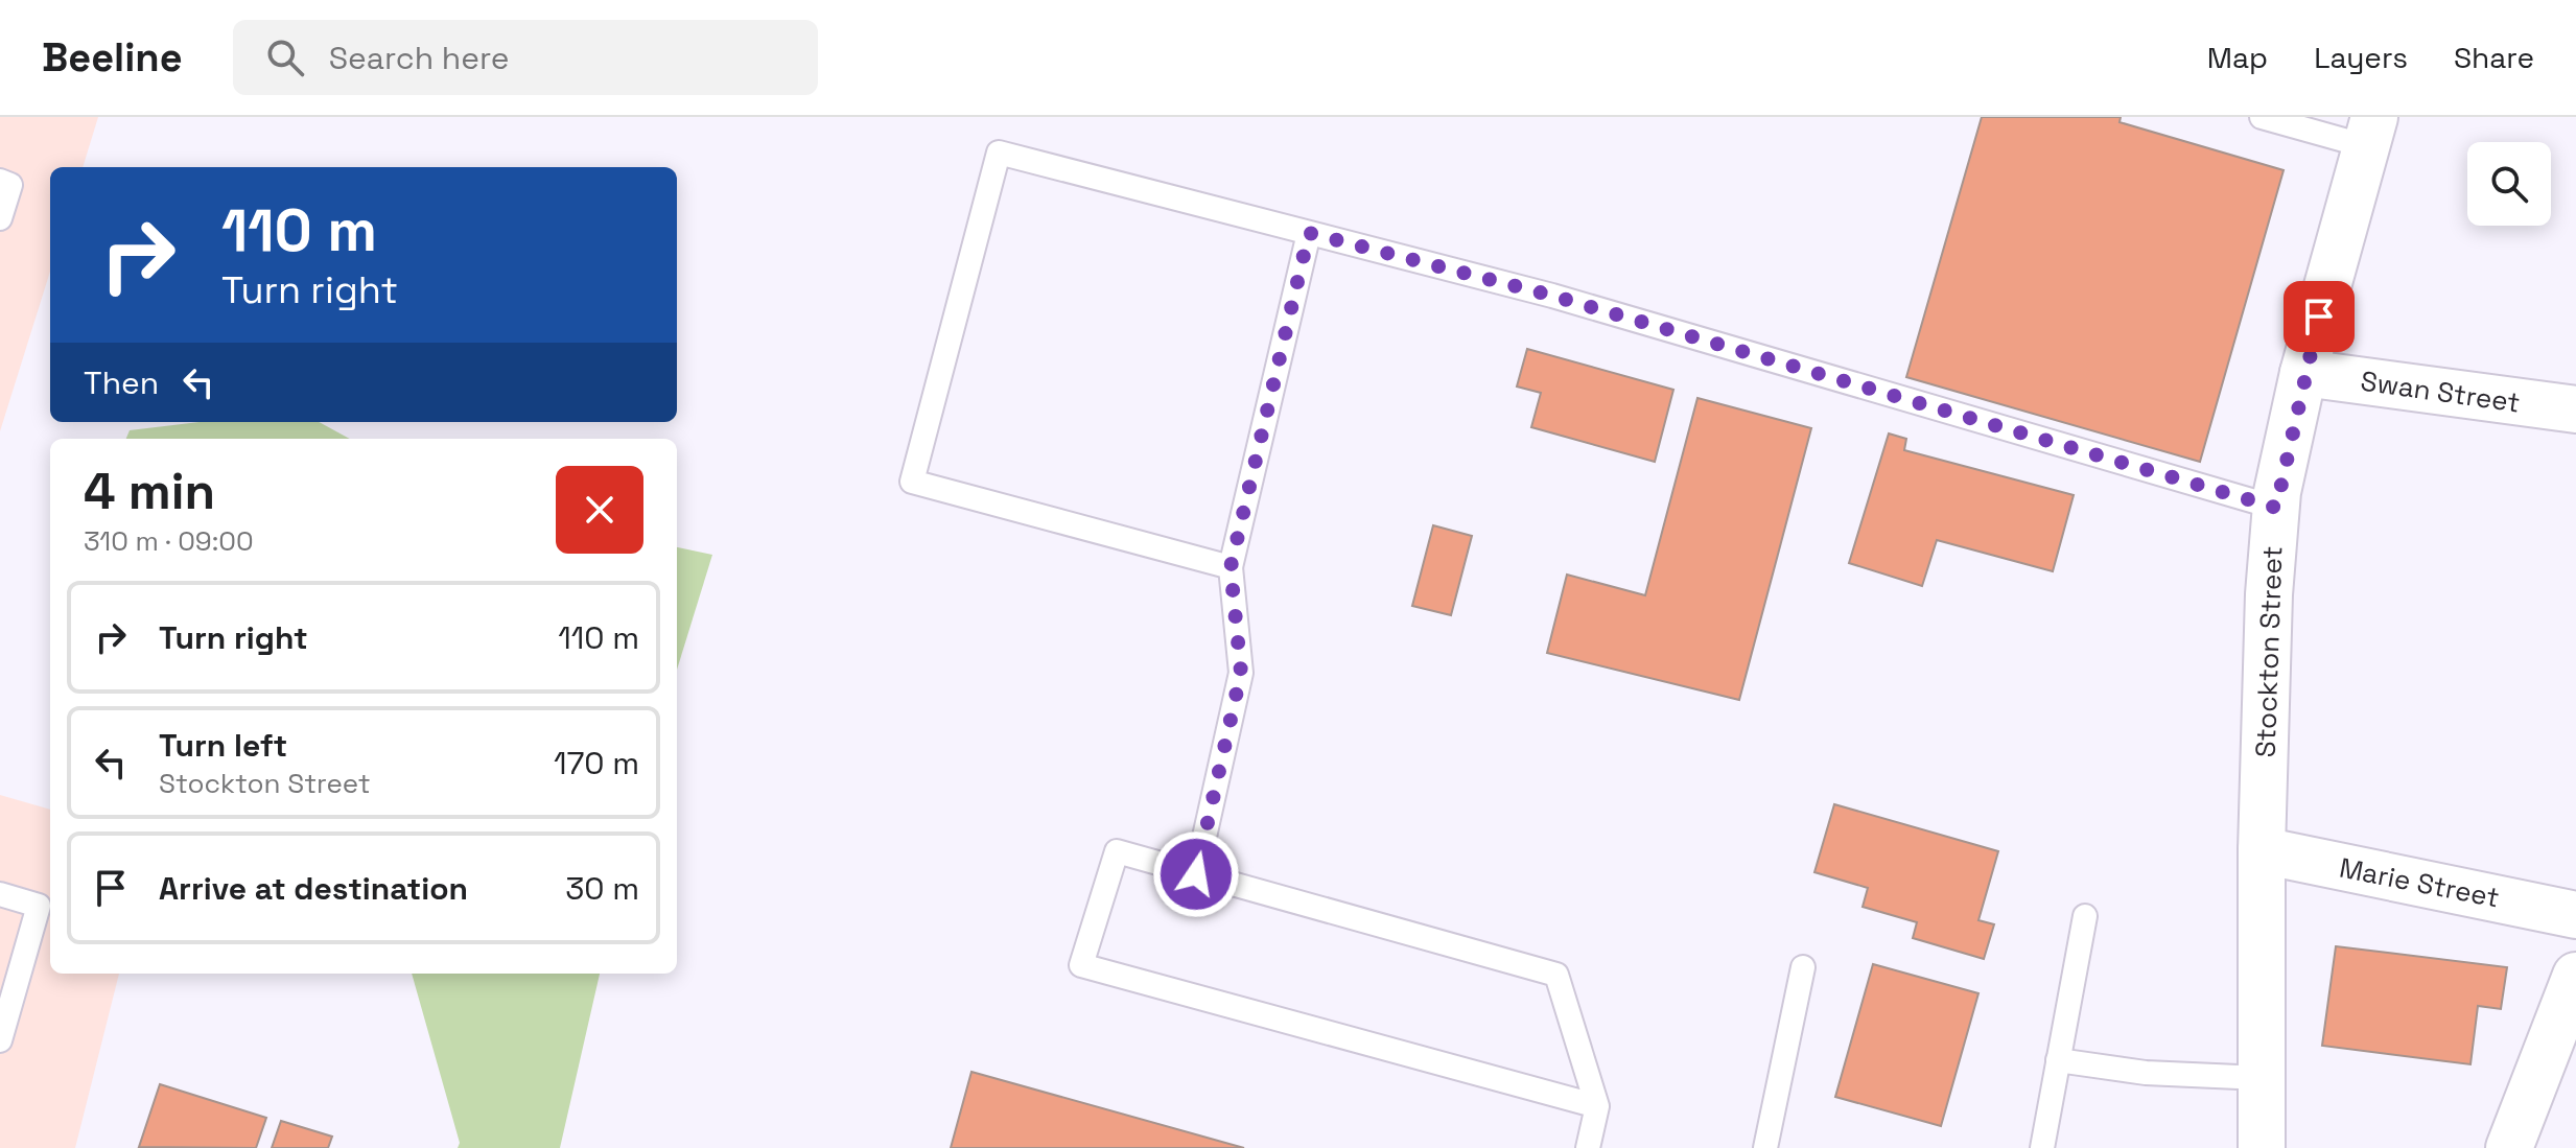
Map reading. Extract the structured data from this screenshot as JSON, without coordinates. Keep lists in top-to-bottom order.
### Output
{
  "streets": {
    "main road": ["Swan Street", "Stockton Street", "Marie Street"]
  },
  "crossings": [
    ["Swan Street", "Stockton Street"],
    ["Stockton Street", "Marie Street"]
  ],
  "page": {
    "header": "Beeline",
    "search": "Search here",
    "nav": ["Map", "Layers", "Share"],
    "turn": ["110 m", "Turn right"],
    "then": "Then",
    "heading": ["4 min", "310 m · 09:00"],
    "list": [
      {
        "name": "Turn right",
        "value": "110 m"
      },
      {
        "name": "Turn left",
        "note": "Stockton Street",
        "value": "170 m"
      },
      {
        "name": "Arrive at destination",
        "value": "30 m"
      }
    ]
  }
}
